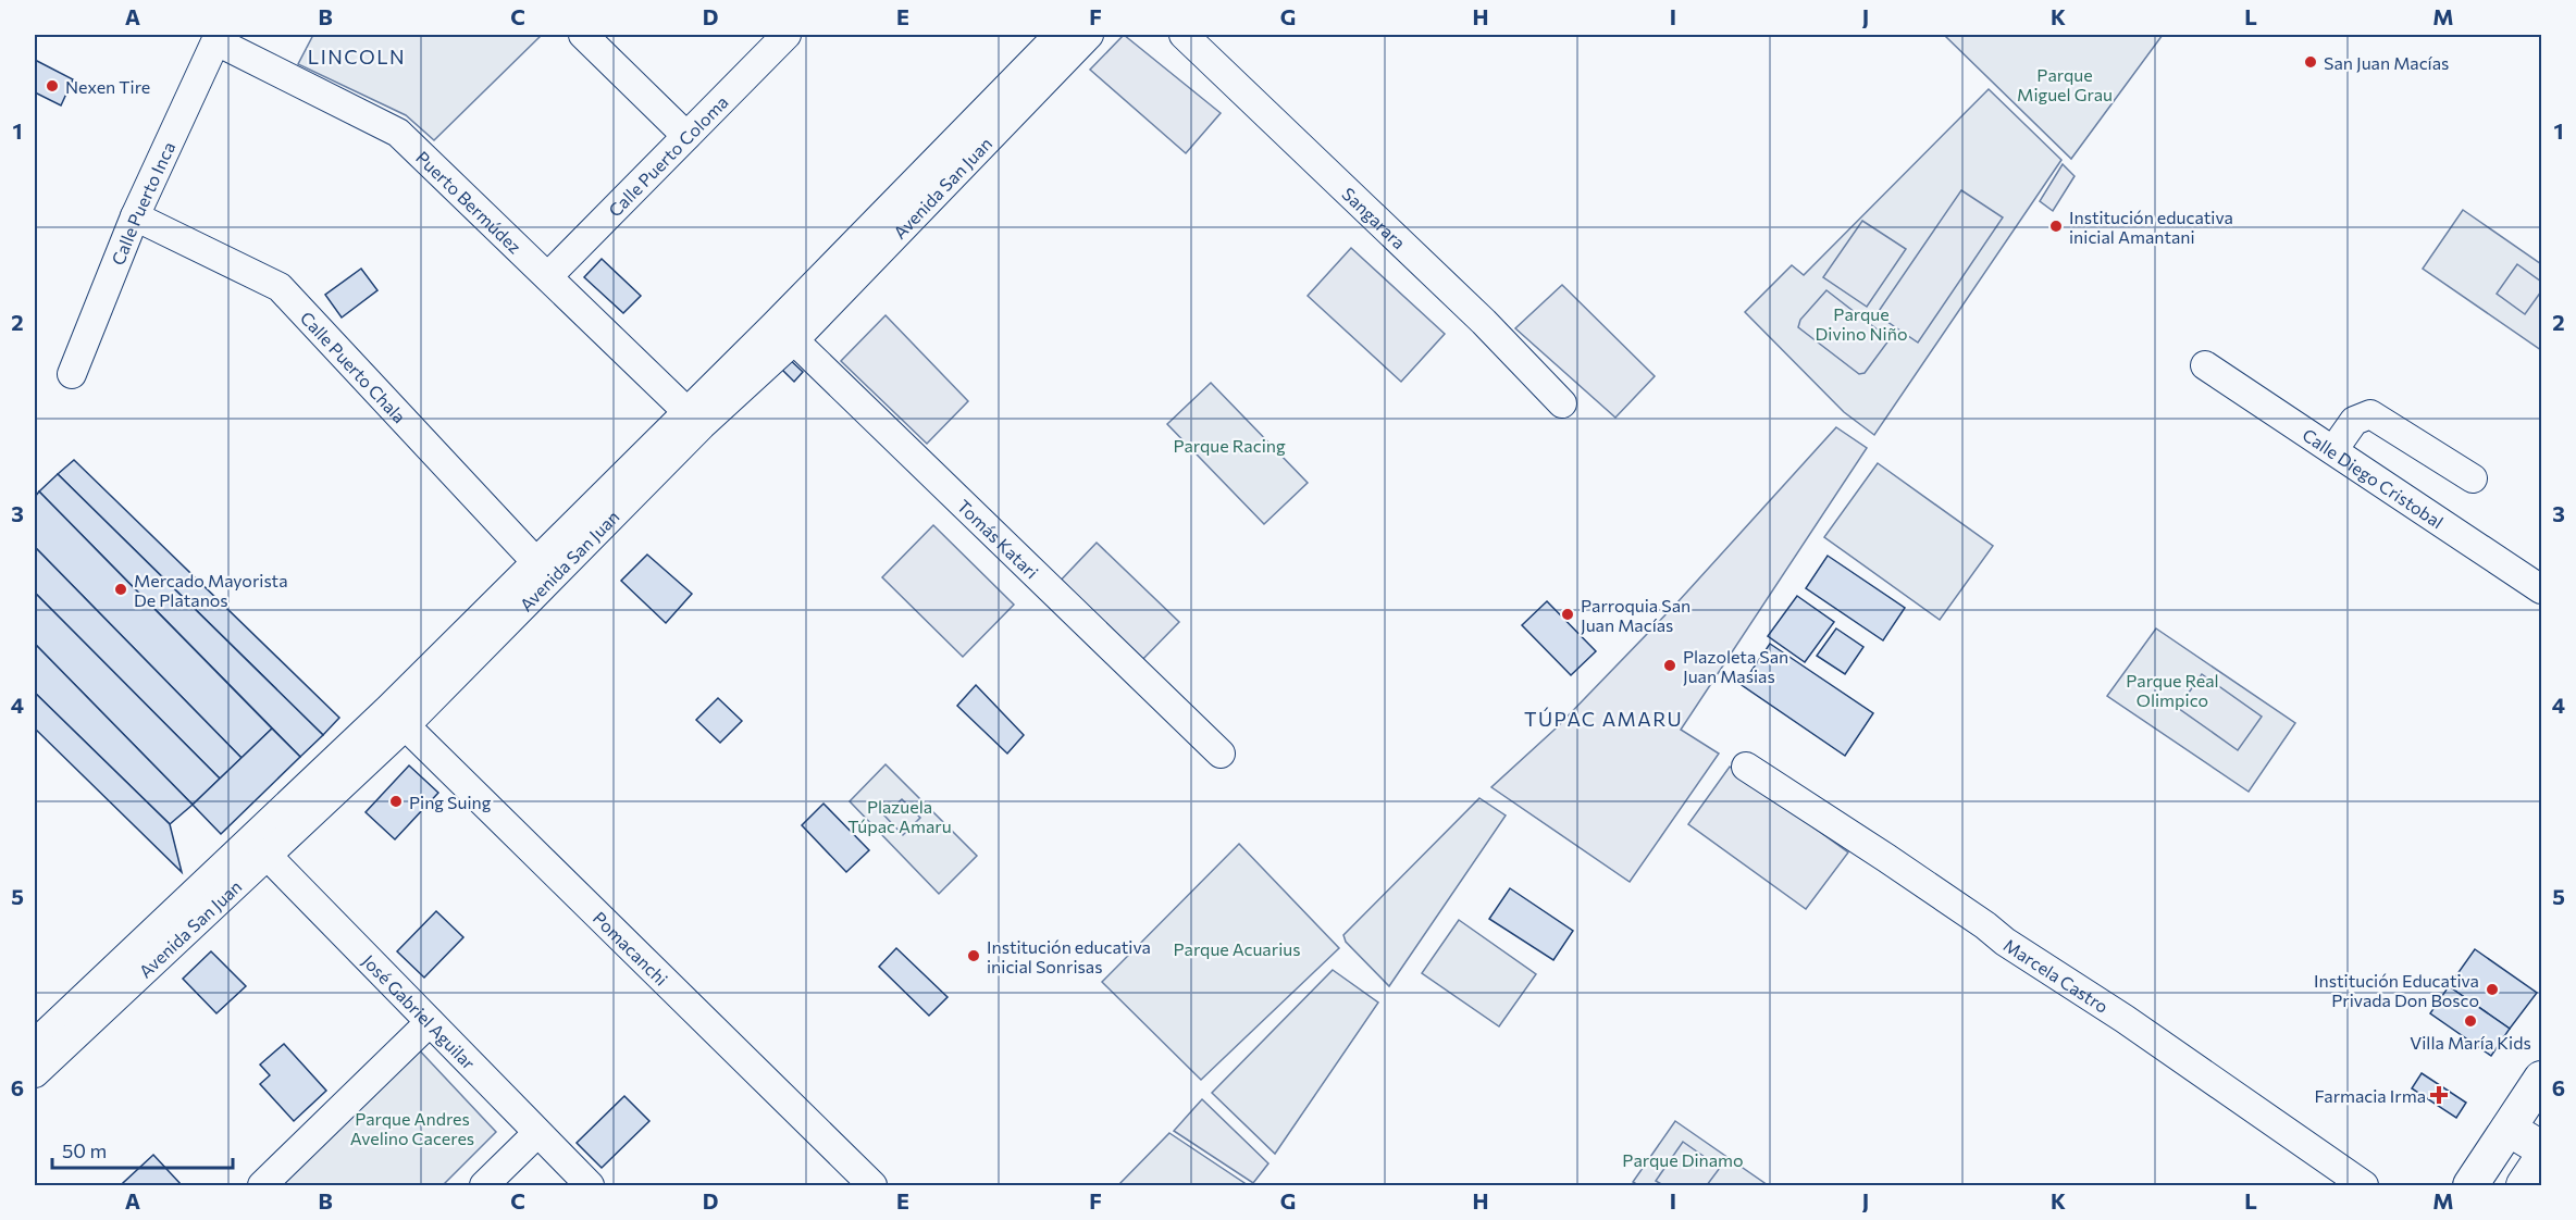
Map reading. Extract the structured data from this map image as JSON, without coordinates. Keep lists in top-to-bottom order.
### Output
{
  "streets": {
    "street": [
      "Calle Puerto Coloma",
      "Avenida San Juan",
      "Puerto Bermúdez",
      "Calle Puerto Inca",
      "Sangarara",
      "Calle Puerto Chala",
      "Calle Diego Cristobal",
      "Tomás Katari",
      "Pomacanchi",
      "Marcela Castro",
      "José Gabriel Aguilar"
    ]
  },
  "crossings": [
    ["Calle Puerto Coloma", "Puerto Bermúdez"],
    ["Avenida San Juan", "Puerto Bermúdez"],
    ["Avenida San Juan", "Calle Puerto Chala"],
    ["Avenida San Juan", "Tomás Katari"],
    ["Avenida San Juan", "Pomacanchi"],
    ["Avenida San Juan", "José Gabriel Aguilar"],
    ["Puerto Bermúdez", "Calle Puerto Inca"],
    ["Calle Puerto Inca", "Calle Puerto Chala"]
  ],
  "districts": ["LINCOLN", "TÚPAC AMARU"],
  "parks": [
    "Parque Miguel Grau",
    "Parque Divino Niño",
    "Parque Racing",
    "Parque Real Olimpico",
    "Plazuela Túpac Amaru",
    "Parque Acuarius",
    "Parque Andres Avelino Caceres",
    "Parque Dinamo"
  ],
  "places": {
    "other": [
      "San Juan Macías",
      "Nexen Tire",
      "Institución educativa inicial Amantani",
      "Mercado Mayorista De Platanos",
      "Parroquia San Juan Macías",
      "Plazoleta San Juan Masias",
      "Ping Suing",
      "Institución educativa inicial Sonrisas",
      "Institución Educativa Privada Don Bosco",
      "Villa María Kids"
    ],
    "health": ["Farmacia Irma"]
  },
  "scale_bar": "50 m",
  "grid": {
    "columns": [
      "A",
      "B",
      "C",
      "D",
      "E",
      "F",
      "G",
      "H",
      "I",
      "J",
      "K",
      "L",
      "M"
    ],
    "rows": [
      "1",
      "2",
      "3",
      "4",
      "5",
      "6"
    ]
  }
}
